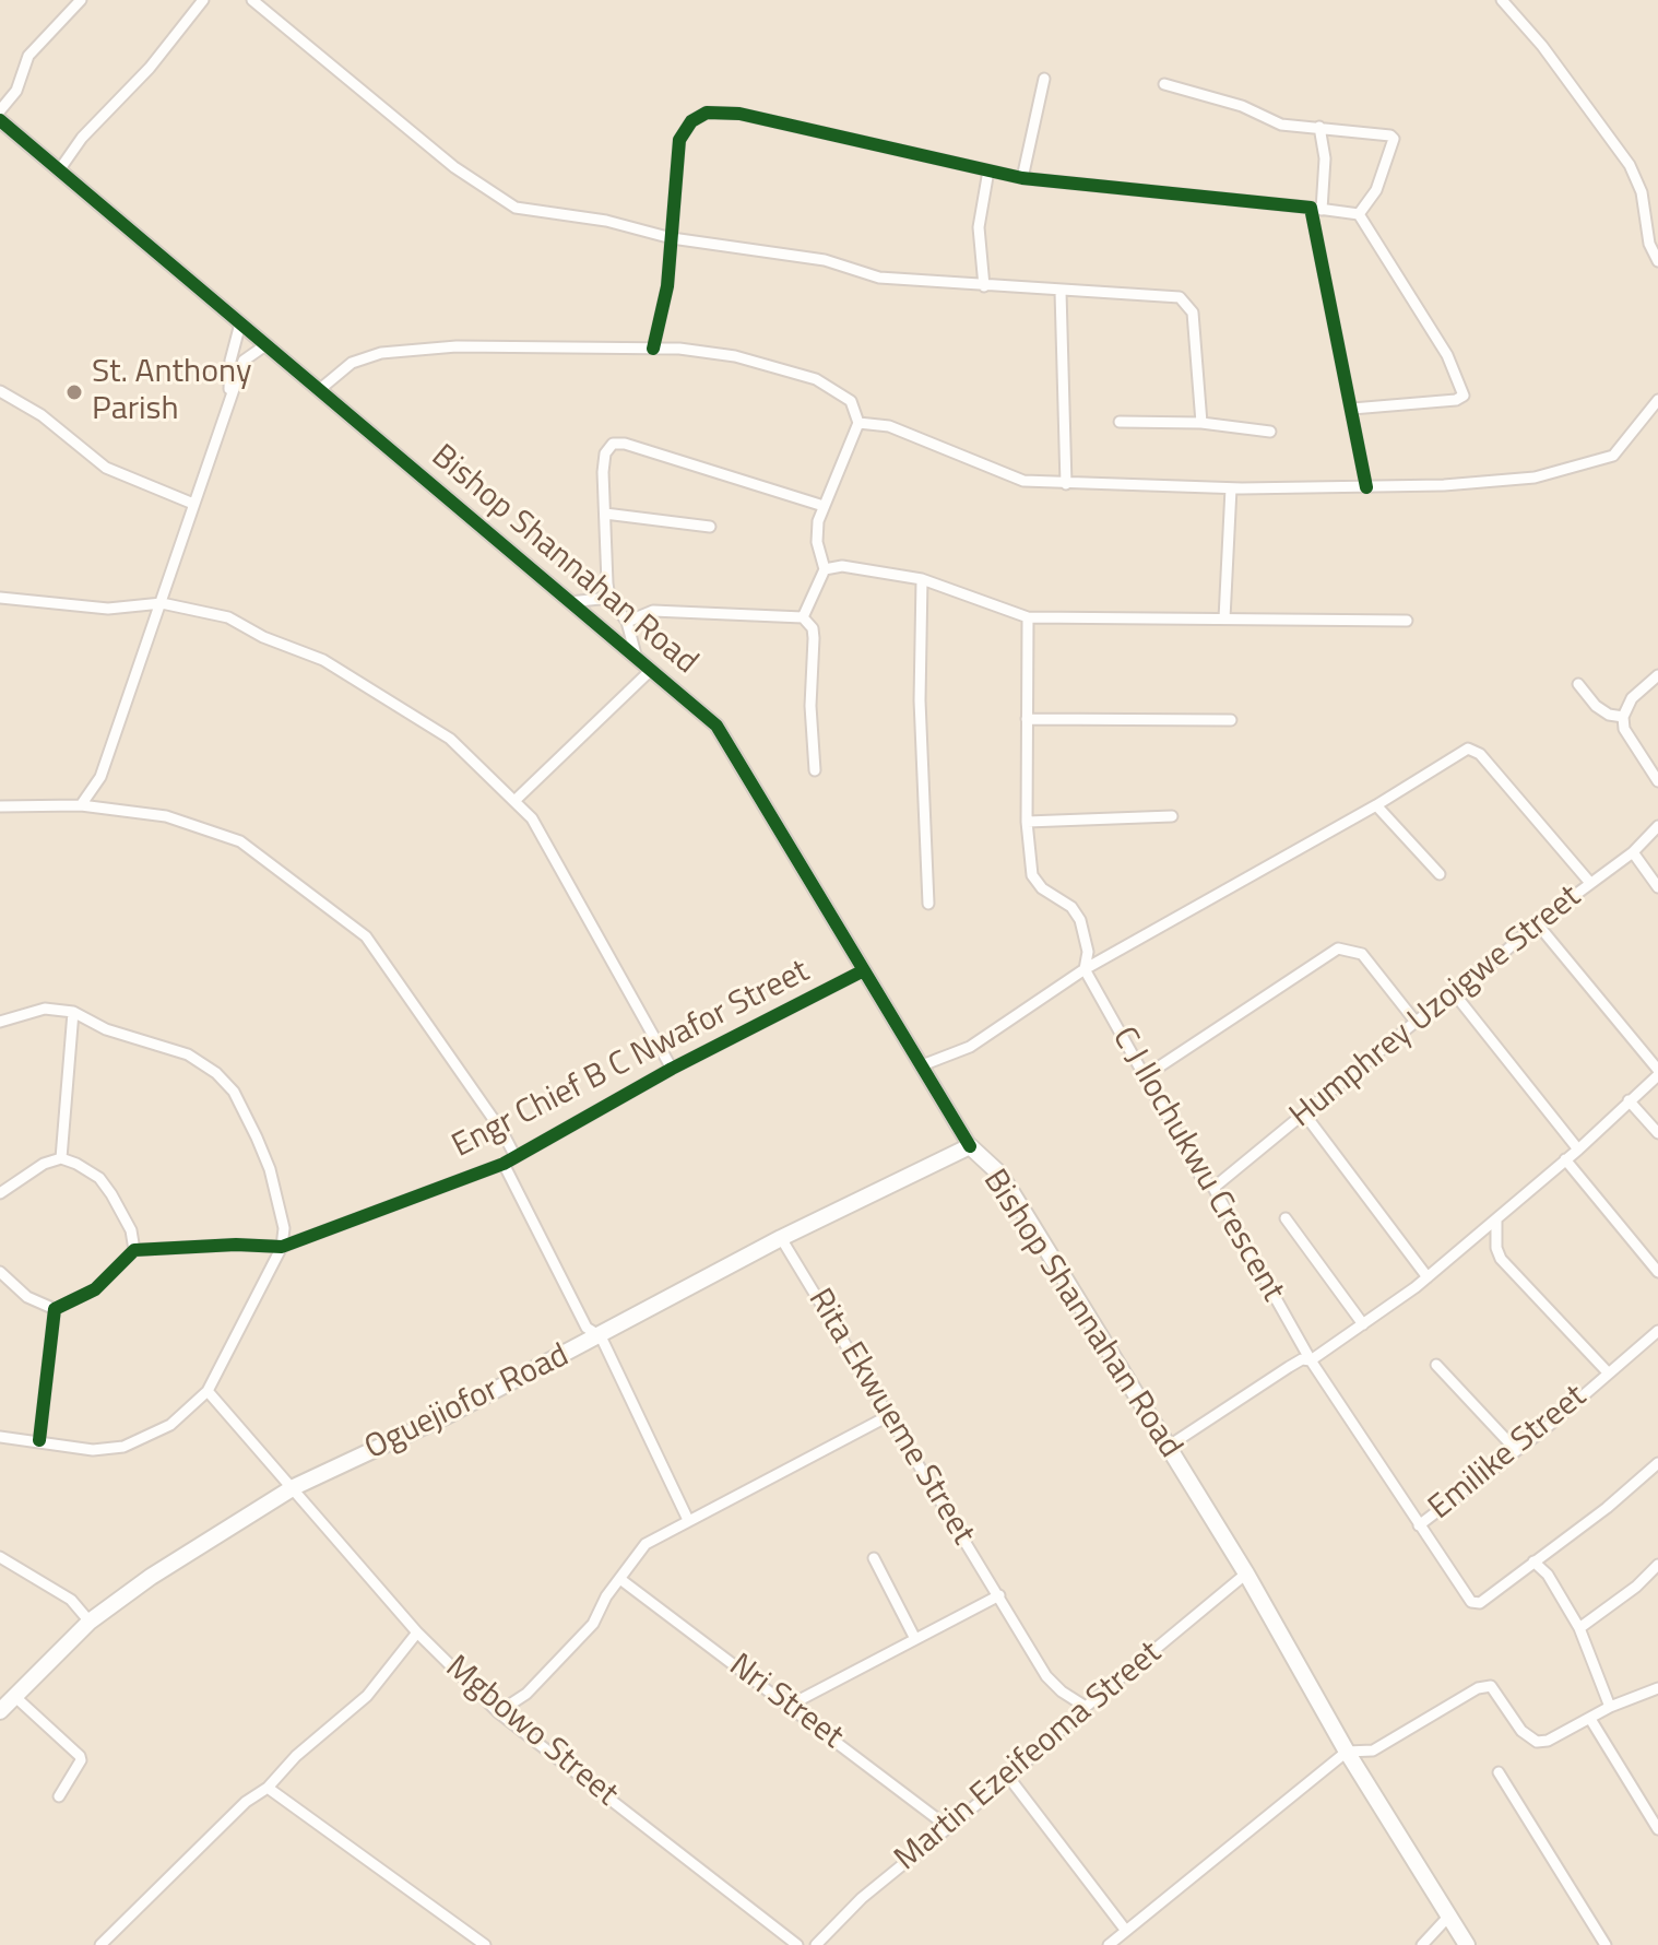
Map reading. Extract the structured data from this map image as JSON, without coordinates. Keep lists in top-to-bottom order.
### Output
{
  "streets": {
    "main road": ["Bishop Shannahan Road", "Oguejiofor Road"],
    "street": [
      "Humphrey Uzoigwe Street",
      "Engr Chief B C Nwafor Street",
      "C J Ilochukwu Crescent",
      "Rita Ekwueme Street",
      "Emilike Street",
      "Nri Street",
      "Mgbowo Street",
      "Martin Ezeifeoma Street"
    ]
  },
  "crossings": [
    ["Bishop Shannahan Road", "Engr Chief B C Nwafor Street"],
    ["Bishop Shannahan Road", "Oguejiofor Road"],
    ["Bishop Shannahan Road", "Martin Ezeifeoma Street"],
    ["Humphrey Uzoigwe Street", "C J Ilochukwu Crescent"],
    ["C J Ilochukwu Crescent", "Emilike Street"],
    ["Oguejiofor Road", "Rita Ekwueme Street"],
    ["Oguejiofor Road", "Mgbowo Street"],
    ["Rita Ekwueme Street", "Martin Ezeifeoma Street"],
    ["Nri Street", "Martin Ezeifeoma Street"]
  ],
  "places": ["St. Anthony Parish"]
}
